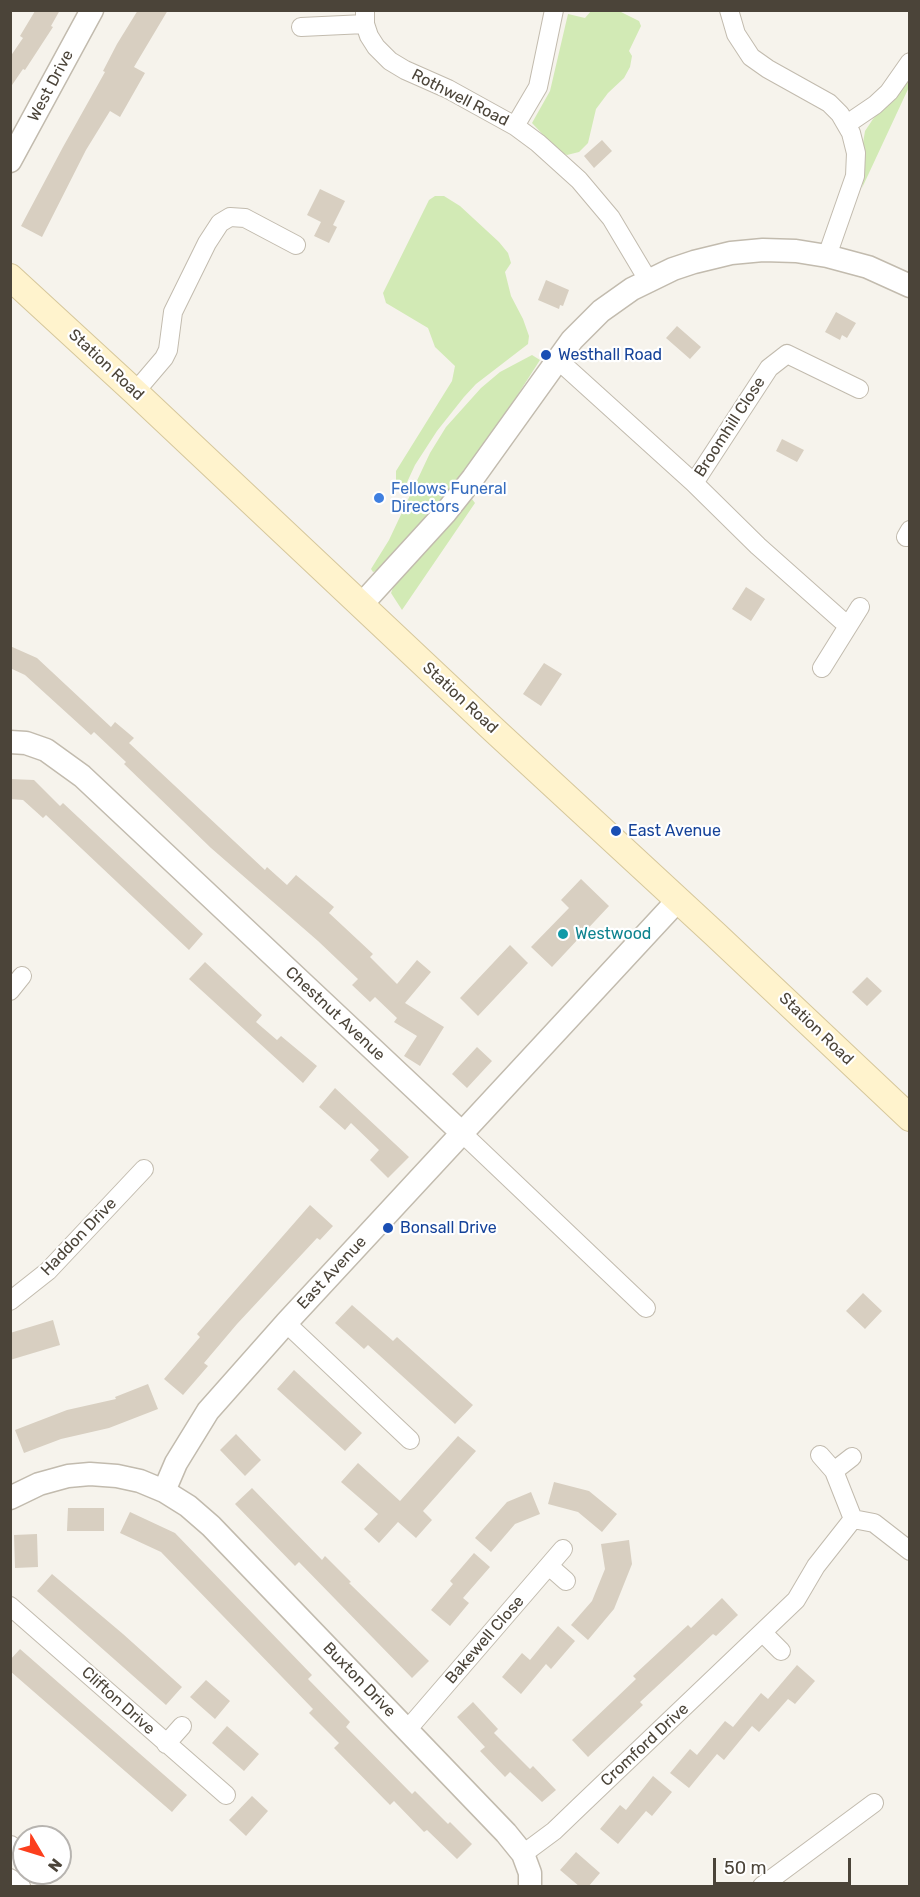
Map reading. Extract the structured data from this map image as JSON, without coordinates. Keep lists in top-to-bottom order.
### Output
{
  "streets": {
    "main road": ["Station Road"],
    "street": [
      "West Drive",
      "Rothwell Road",
      "Broomhill Close",
      "Chestnut Avenue",
      "Haddon Drive",
      "East Avenue",
      "Bakewell Close",
      "Buxton Drive",
      "Clifton Drive",
      "Cromford Drive"
    ]
  },
  "crossings": [
    ["Station Road", "East Avenue"],
    ["Chestnut Avenue", "East Avenue"],
    ["East Avenue", "Buxton Drive"],
    ["Bakewell Close", "Buxton Drive"],
    ["Buxton Drive", "Cromford Drive"]
  ],
  "places": [
    "Westhall Road",
    "Fellows Funeral Directors",
    "East Avenue",
    "Westwood",
    "Bonsall Drive"
  ],
  "scale_bar": "50 m",
  "north": "bottom right"
}
